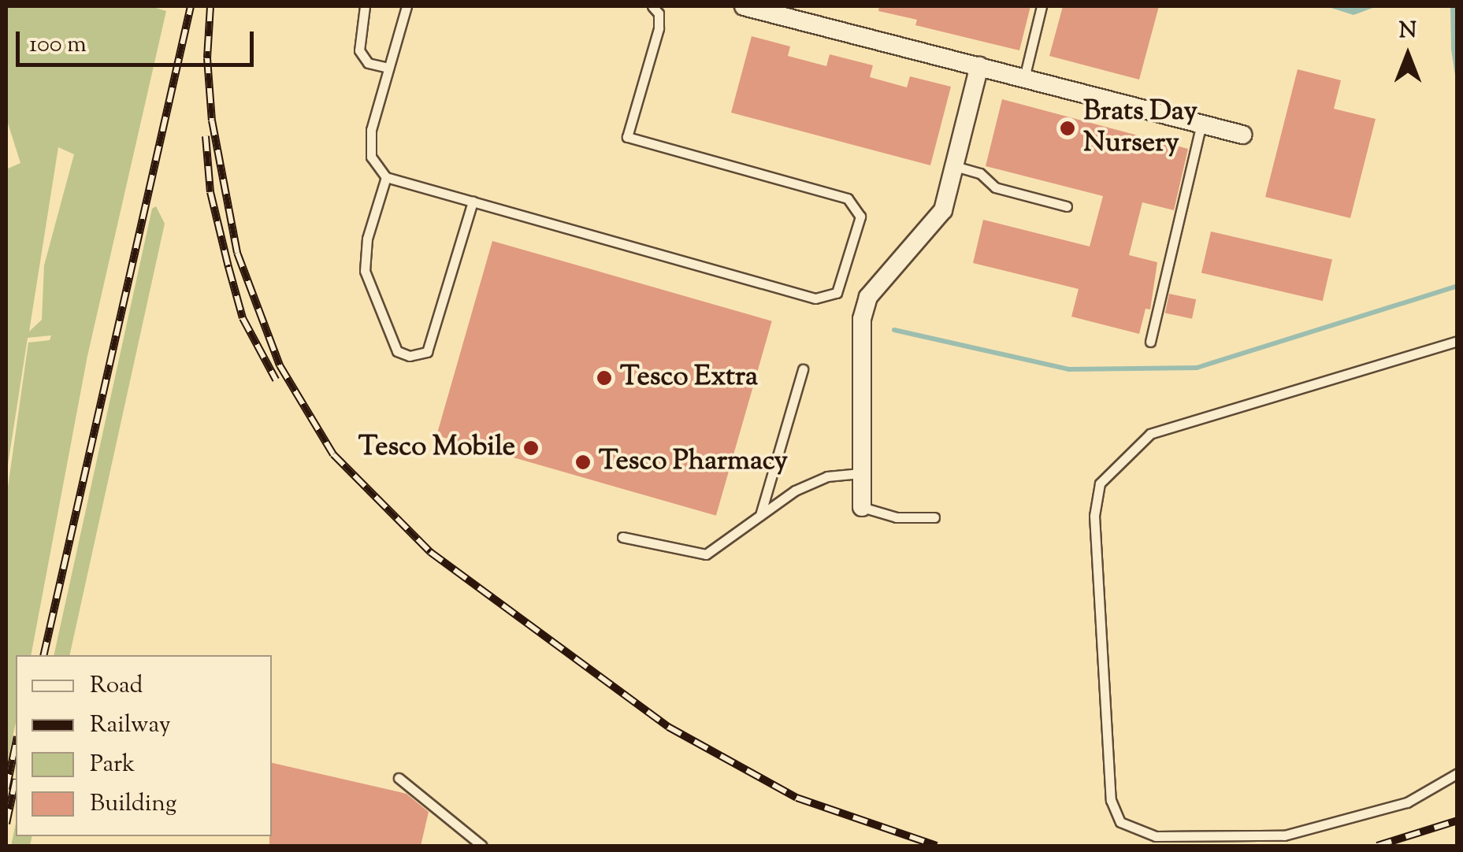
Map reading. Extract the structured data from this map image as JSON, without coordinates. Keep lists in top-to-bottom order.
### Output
{
  "places": [
    "Brats Day Nursery",
    "Tesco Extra",
    "Tesco Mobile",
    "Tesco Pharmacy"
  ],
  "legend": [
    "Road",
    "Railway",
    "Park",
    "Building"
  ],
  "scale_bar": "100 m",
  "north": "top"
}
